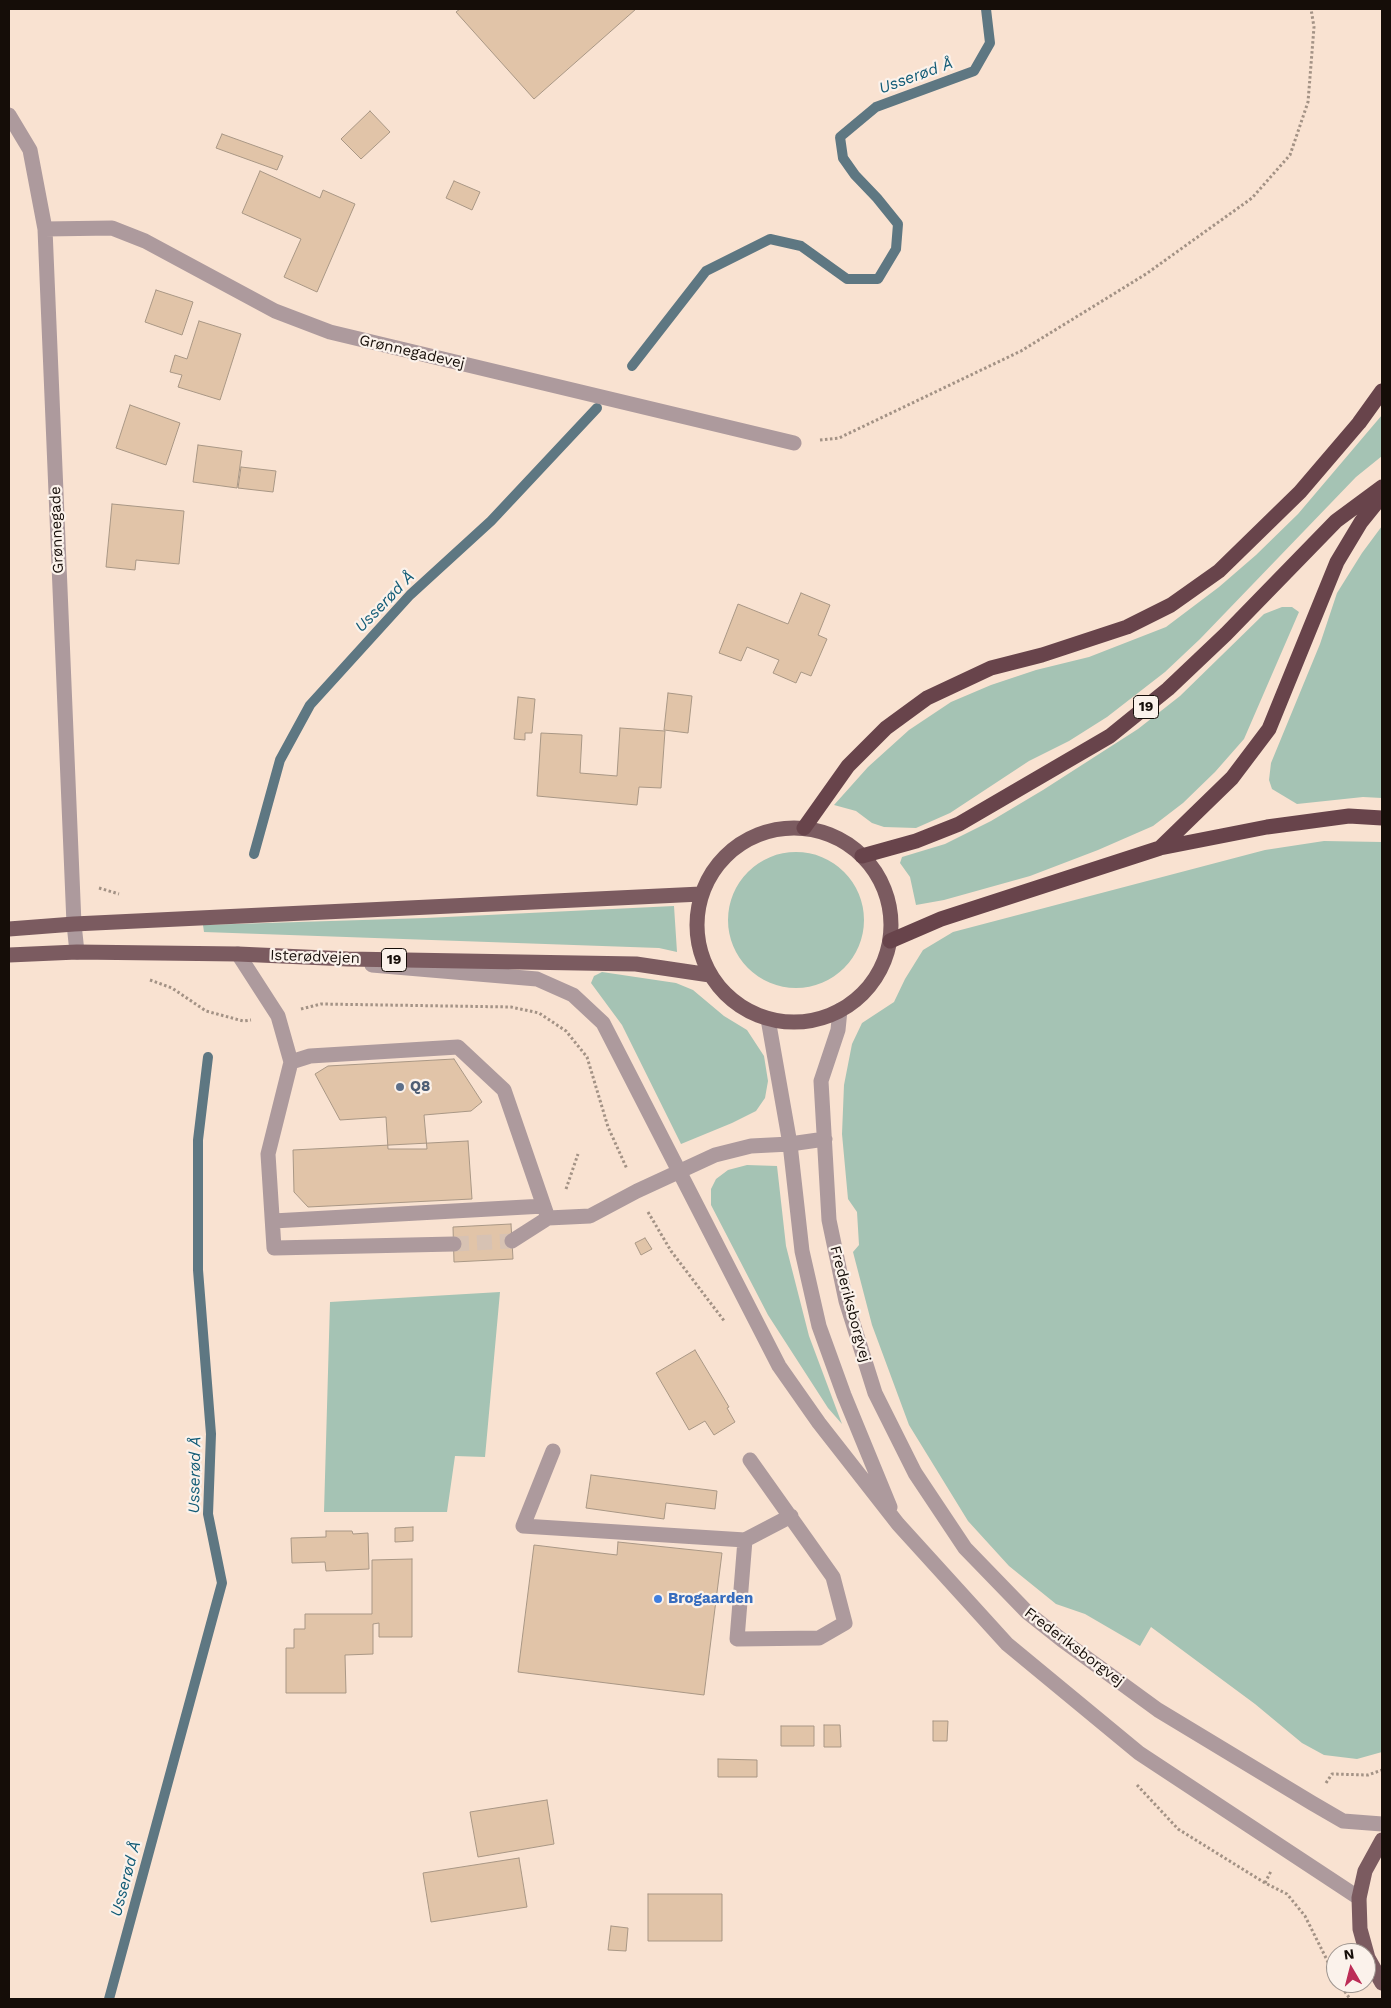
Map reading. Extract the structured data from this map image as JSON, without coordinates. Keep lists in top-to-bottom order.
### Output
{
  "streets": {
    "highway": ["19"],
    "main road": ["Isterødvejen"],
    "street": ["Grønnegadevej", "Grønnegade", "Frederiksborgvej"]
  },
  "crossings": [
    ["Grønnegadevej", "Grønnegade"],
    ["Grønnegade", "Isterødvejen"]
  ],
  "water": ["Usserød Å"],
  "places": ["Q8", "Brogaarden"],
  "north": "top"
}
